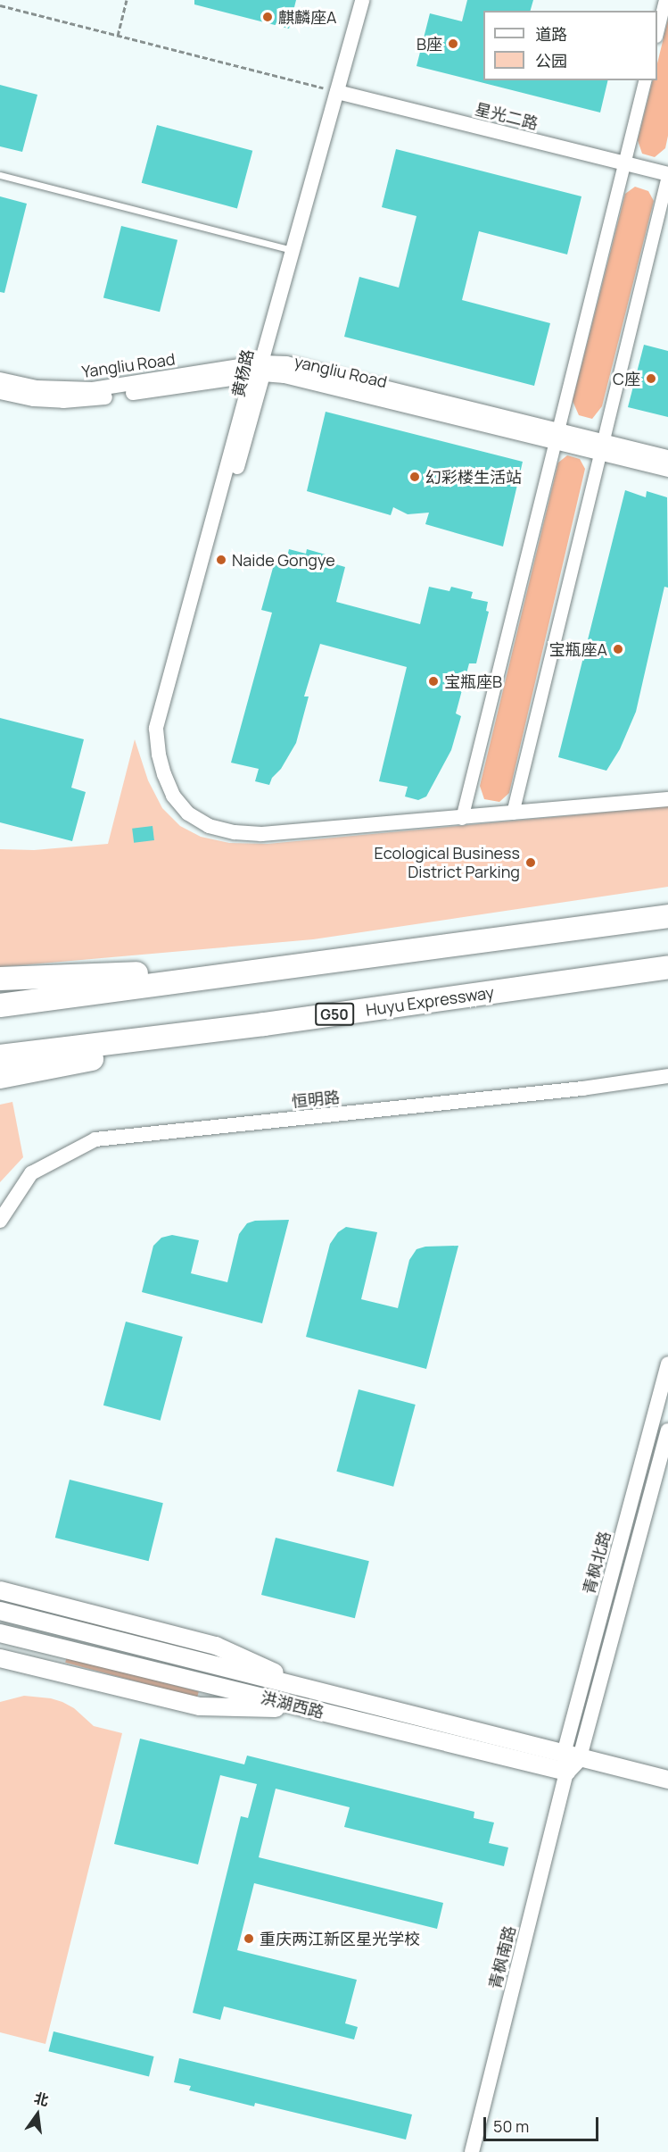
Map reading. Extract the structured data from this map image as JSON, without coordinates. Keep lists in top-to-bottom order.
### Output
{
  "streets": {
    "highway": ["Huyu Expressway", "G50"],
    "main road": ["洪湖西路"],
    "street": [
      "星光二路",
      "Yangliu Road",
      "yangliu Road",
      "黄杨路",
      "恒明路",
      "青枫北路",
      "青枫南路"
    ]
  },
  "crossings": [
    ["星光二路", "黄杨路"],
    ["Yangliu Road", "yangliu Road"],
    ["Yangliu Road", "黄杨路"],
    ["yangliu Road", "黄杨路"],
    ["青枫北路", "洪湖西路"],
    ["洪湖西路", "青枫南路"]
  ],
  "places": [
    "麒麟座A",
    "B座",
    "C座",
    "幻彩楼生活站",
    "Naide Gongye",
    "宝瓶座A",
    "宝瓶座B",
    "Ecological Business District Parking",
    "重庆两江新区星光学校"
  ],
  "legend": ["道路", "公园"],
  "scale_bar": "50 m",
  "north": "top"
}
